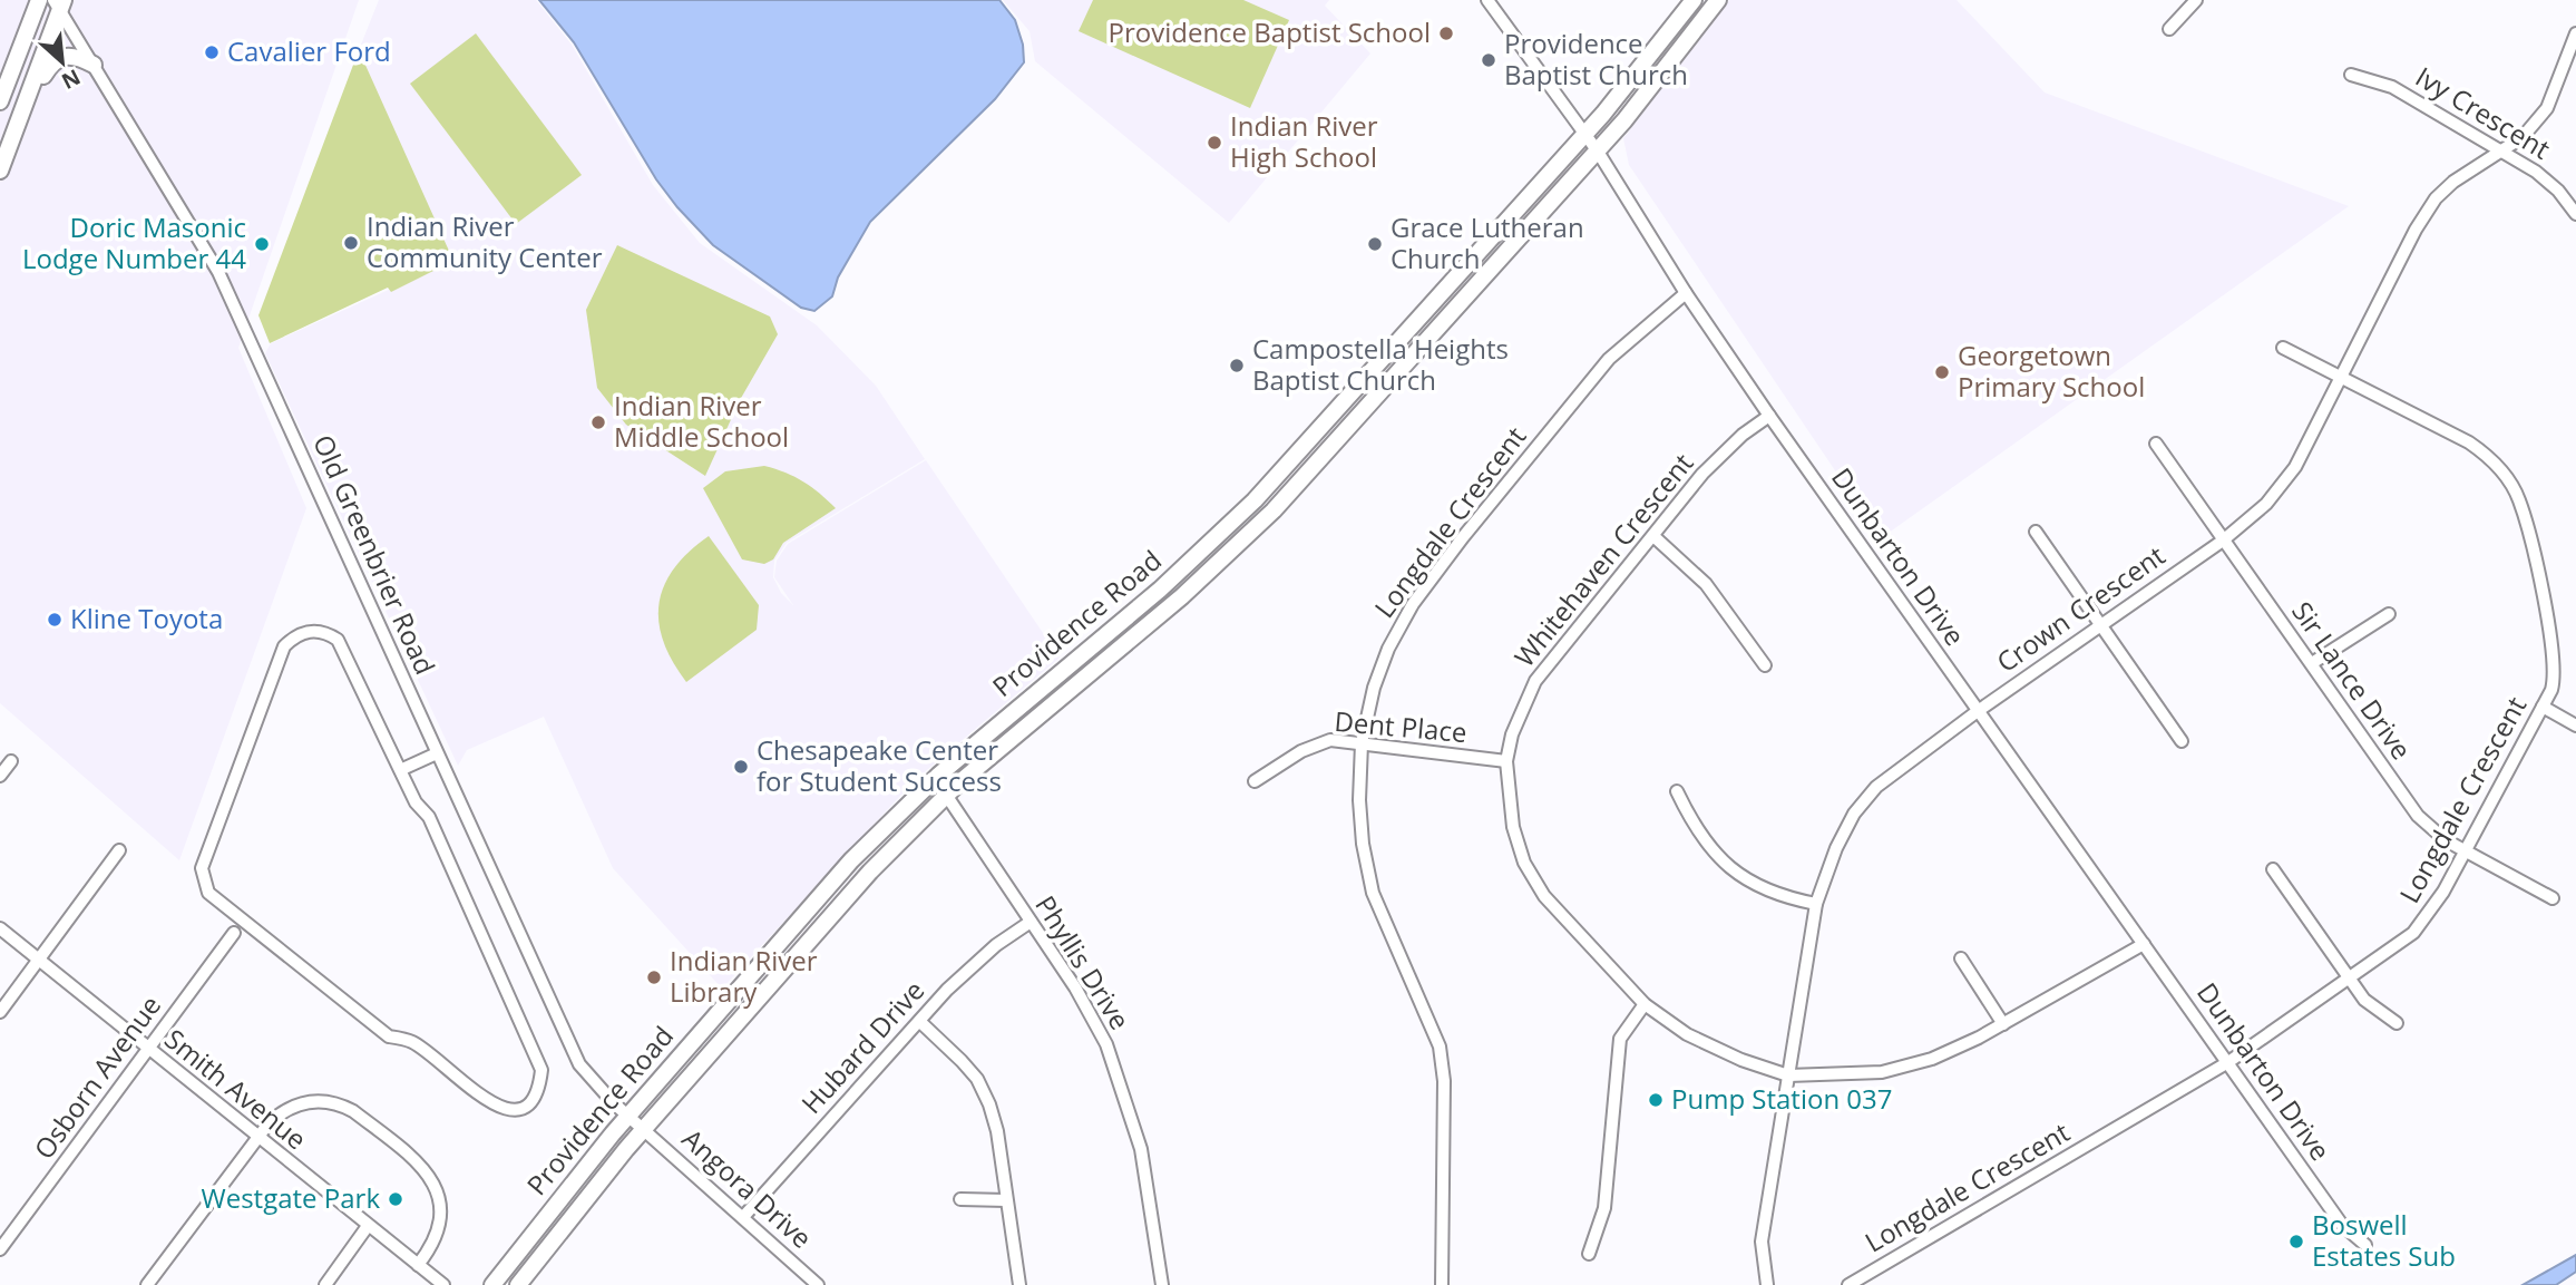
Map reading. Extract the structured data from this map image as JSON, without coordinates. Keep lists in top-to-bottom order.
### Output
{
  "streets": {
    "main road": ["Providence Road"],
    "street": [
      "Ivy Crescent",
      "Longdale Crescent",
      "Old Greenbrier Road",
      "Dunbarton Drive",
      "Whitehaven Crescent",
      "Crown Crescent",
      "Sir Lance Drive",
      "Dent Place",
      "Phyllis Drive",
      "Hubard Drive",
      "Osborn Avenue",
      "Smith Avenue",
      "Angora Drive"
    ]
  },
  "crossings": [
    ["Ivy Crescent", "Crown Crescent"],
    ["Longdale Crescent", "Dunbarton Drive"],
    ["Longdale Crescent", "Crown Crescent"],
    ["Longdale Crescent", "Sir Lance Drive"],
    ["Longdale Crescent", "Dent Place"],
    ["Old Greenbrier Road", "Providence Road"],
    ["Old Greenbrier Road", "Angora Drive"],
    ["Dunbarton Drive", "Whitehaven Crescent"],
    ["Dunbarton Drive", "Crown Crescent"],
    ["Dunbarton Drive", "Providence Road"],
    ["Whitehaven Crescent", "Crown Crescent"],
    ["Whitehaven Crescent", "Dent Place"],
    ["Crown Crescent", "Sir Lance Drive"],
    ["Providence Road", "Phyllis Drive"],
    ["Providence Road", "Angora Drive"],
    ["Phyllis Drive", "Hubard Drive"],
    ["Hubard Drive", "Angora Drive"],
    ["Osborn Avenue", "Smith Avenue"]
  ],
  "places": [
    "Providence Baptist School",
    "Cavalier Ford",
    "Providence Baptist Church",
    "Indian River High School",
    "Indian River Community Center",
    "Doric Masonic Lodge Number 44",
    "Grace Lutheran Church",
    "Campostella Heights Baptist Church",
    "Georgetown Primary School",
    "Indian River Middle School",
    "Kline Toyota",
    "Chesapeake Center for Student Success",
    "Indian River Library",
    "Pump Station 037",
    "Westgate Park",
    "Boswell Estates Sub"
  ],
  "north": "bottom right"
}
